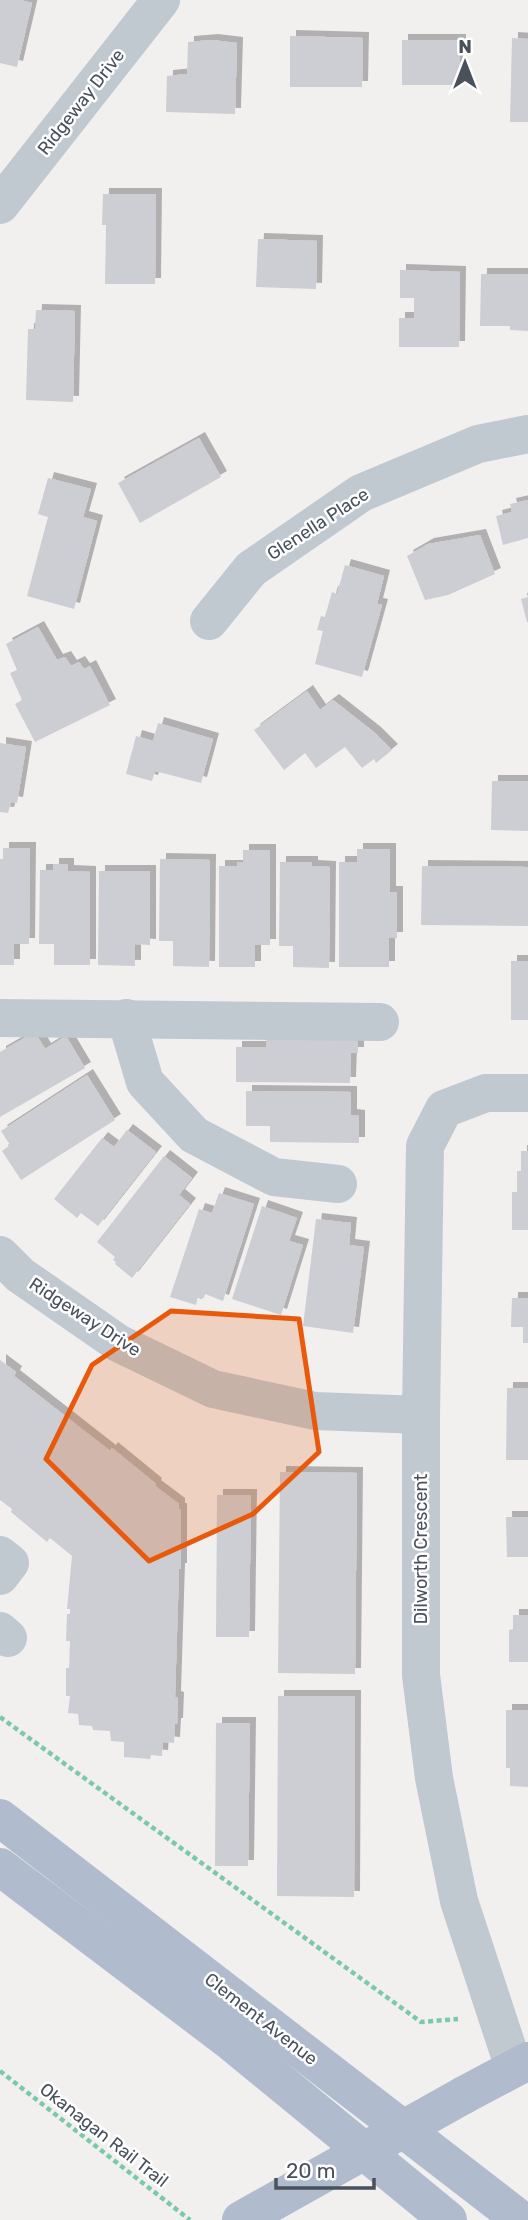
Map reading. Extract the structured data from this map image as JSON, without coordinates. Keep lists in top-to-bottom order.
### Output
{
  "streets": {
    "main road": ["Clement Avenue"],
    "street": ["Ridgeway Drive", "Glenella Place", "Dilworth Crescent"],
    "path": ["Okanagan Rail Trail"]
  },
  "crossings": [
    ["Ridgeway Drive", "Dilworth Crescent"]
  ],
  "scale_bar": "20 m",
  "north": "top"
}
